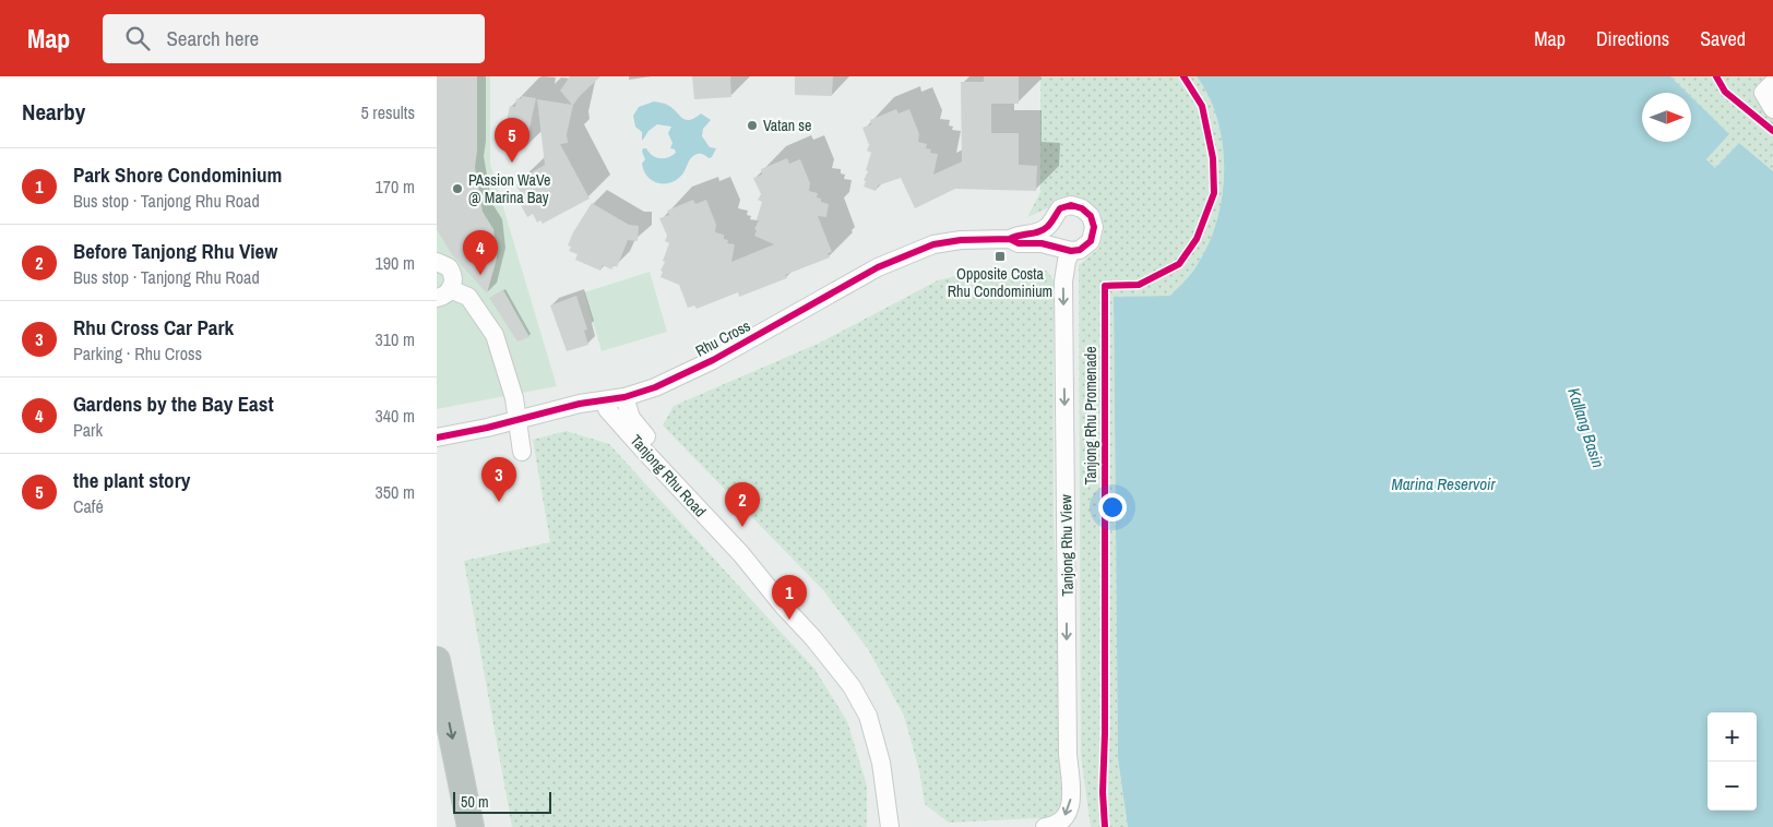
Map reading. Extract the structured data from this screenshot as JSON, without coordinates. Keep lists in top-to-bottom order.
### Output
{
  "streets": {
    "street": ["Rhu Cross", "Tanjong Rhu Road", "Tanjong Rhu View"],
    "cycle path": ["Tanjong Rhu Promenade"]
  },
  "crossings": [
    ["Rhu Cross", "Tanjong Rhu Road"],
    ["Rhu Cross", "Tanjong Rhu View"]
  ],
  "one_way": ["Tanjong Rhu View"],
  "water": ["Kallang Basin", "Marina Reservoir"],
  "places": {
    "other": ["Vatan se", "PAssion WaVe @ Marina Bay"],
    "transit": ["Opposite Costa Rhu Condominium"]
  },
  "scale_bar": "50 m",
  "north": "right",
  "page": {
    "header": "Map",
    "search": "Search here",
    "nav": ["Map", "Directions", "Saved"],
    "heading": ["Nearby", "5 results"],
    "pins": [
      "5",
      "4",
      "3",
      "2",
      "1"
    ],
    "list": [
      {
        "mark": "1",
        "name": "Park Shore Condominium",
        "note": "Bus stop · Tanjong Rhu Road",
        "value": "170 m"
      },
      {
        "mark": "2",
        "name": "Before Tanjong Rhu View",
        "note": "Bus stop · Tanjong Rhu Road",
        "value": "190 m"
      },
      {
        "mark": "3",
        "name": "Rhu Cross Car Park",
        "note": "Parking · Rhu Cross",
        "value": "310 m"
      },
      {
        "mark": "4",
        "name": "Gardens by the Bay East",
        "note": "Park",
        "value": "340 m"
      },
      {
        "mark": "5",
        "name": "the plant story",
        "note": "Café",
        "value": "350 m"
      }
    ],
    "map_buttons": ["+", "−"],
    "scale": "50 m"
  }
}
